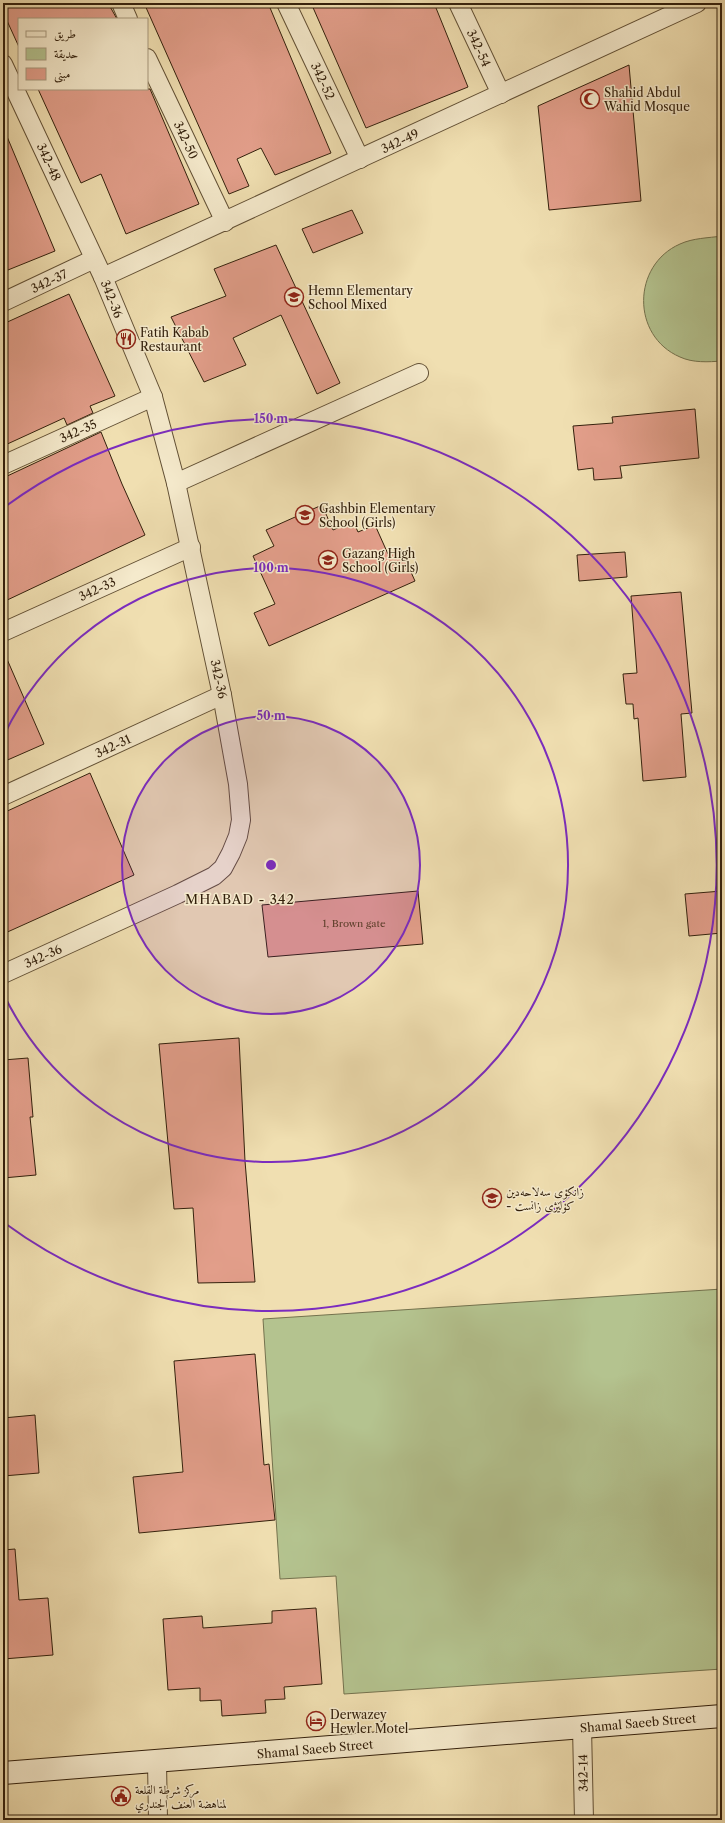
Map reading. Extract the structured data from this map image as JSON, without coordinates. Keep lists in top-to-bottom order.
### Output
{
  "streets": {
    "street": [
      "342-54",
      "342-52",
      "342-50",
      "342-49",
      "342-48",
      "342-37",
      "342-36",
      "342-35",
      "342-33",
      "342-31",
      "Shamal Saeeb Street",
      "342-14"
    ]
  },
  "crossings": [
    ["342-54", "342-49"],
    ["342-52", "342-49"],
    ["342-50", "342-49"],
    ["342-49", "342-36"],
    ["342-48", "342-37"],
    ["342-48", "342-36"],
    ["342-37", "342-36"],
    ["342-36", "342-35"],
    ["342-36", "342-33"],
    ["342-36", "342-31"],
    ["Shamal Saeeb Street", "342-14"]
  ],
  "districts": ["MHABAD - 342"],
  "places": {
    "mosque": ["Shahid Abdul Wahid Mosque"],
    "school or university": [
      "Hemn Elementary School Mixed",
      "Gashbin Elementary School (Girls)",
      "Gazang High School (Girls)",
      "زانکۆی سەلاحەدین - کۆلێژی زانست"
    ],
    "restaurant": ["Fatih Kabab Restaurant"],
    "hotel": ["Derwazey Hewler Motel"],
    "public building": ["مركز شرطة القلعة لمناهضة العنف الجندري"]
  },
  "house_numbers": ["1, Brown gate"],
  "legend": ["طريق", "حديقة", "مبنى"],
  "rings": ["150 m", "100 m", "50 m"]
}
